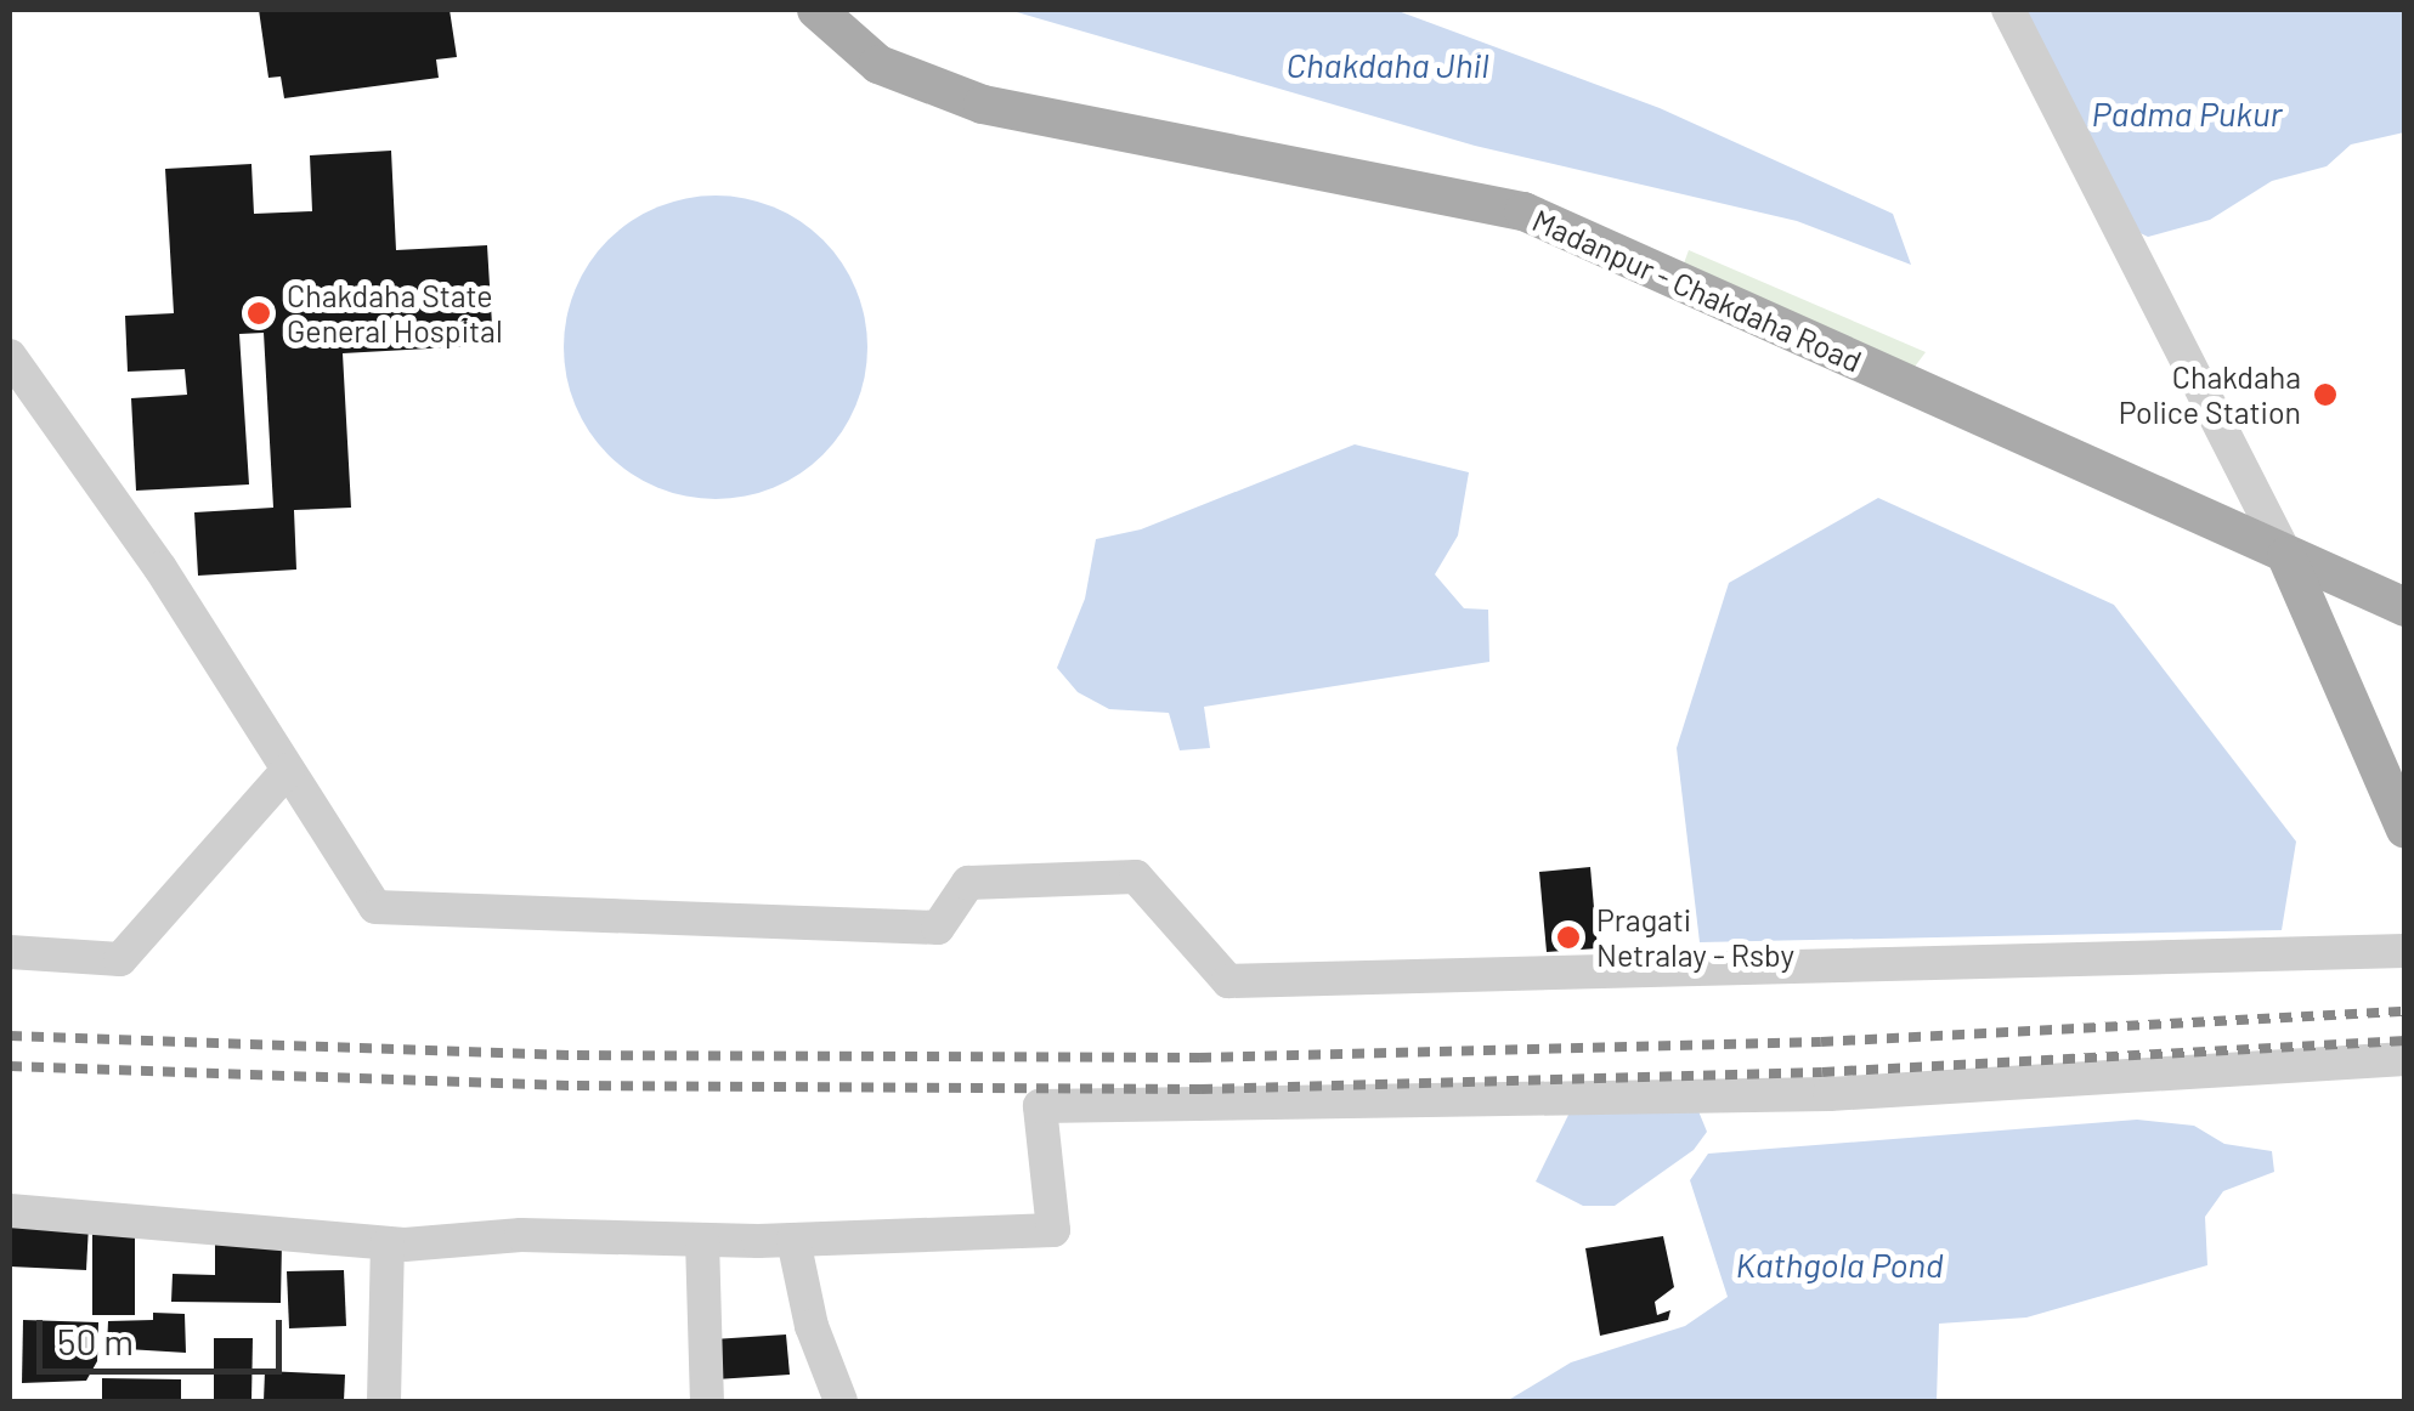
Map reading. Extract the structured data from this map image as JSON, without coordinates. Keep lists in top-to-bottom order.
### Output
{
  "streets": {
    "main road": ["Madanpur - Chakdaha Road"]
  },
  "water": ["Chakdaha Jhil", "Padma Pukur", "Kathgola Pond"],
  "places": ["Chakdaha State General Hospital", "Chakdaha Police Station", "Pragati Netralay - Rsby"],
  "scale_bar": "50 m"
}
